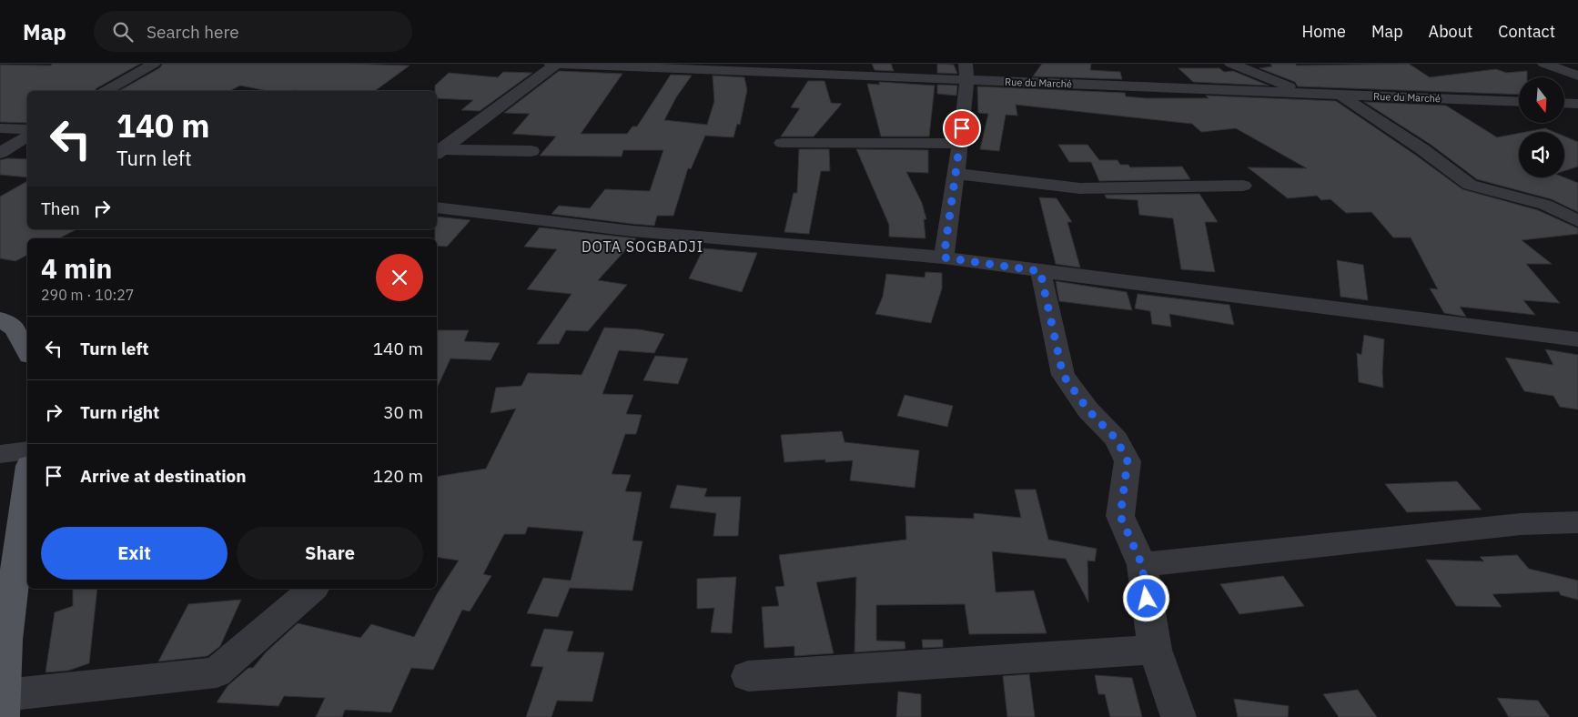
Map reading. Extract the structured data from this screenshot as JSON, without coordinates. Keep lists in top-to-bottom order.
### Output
{
  "streets": {
    "street": ["Rue du Marché"]
  },
  "districts": ["DOTA SOGBADJI"],
  "north": "bottom",
  "page": {
    "header": "Map",
    "search": "Search here",
    "nav": [
      "Home",
      "Map",
      "About",
      "Contact"
    ],
    "turn": ["140 m", "Turn left"],
    "then": "Then",
    "heading": ["4 min", "290 m · 10:27"],
    "list": [
      {
        "name": "Turn left",
        "value": "140 m"
      },
      {
        "name": "Turn right",
        "value": "30 m"
      },
      {
        "name": "Arrive at destination",
        "value": "120 m"
      }
    ],
    "buttons": ["Exit", "Share"]
  }
}
